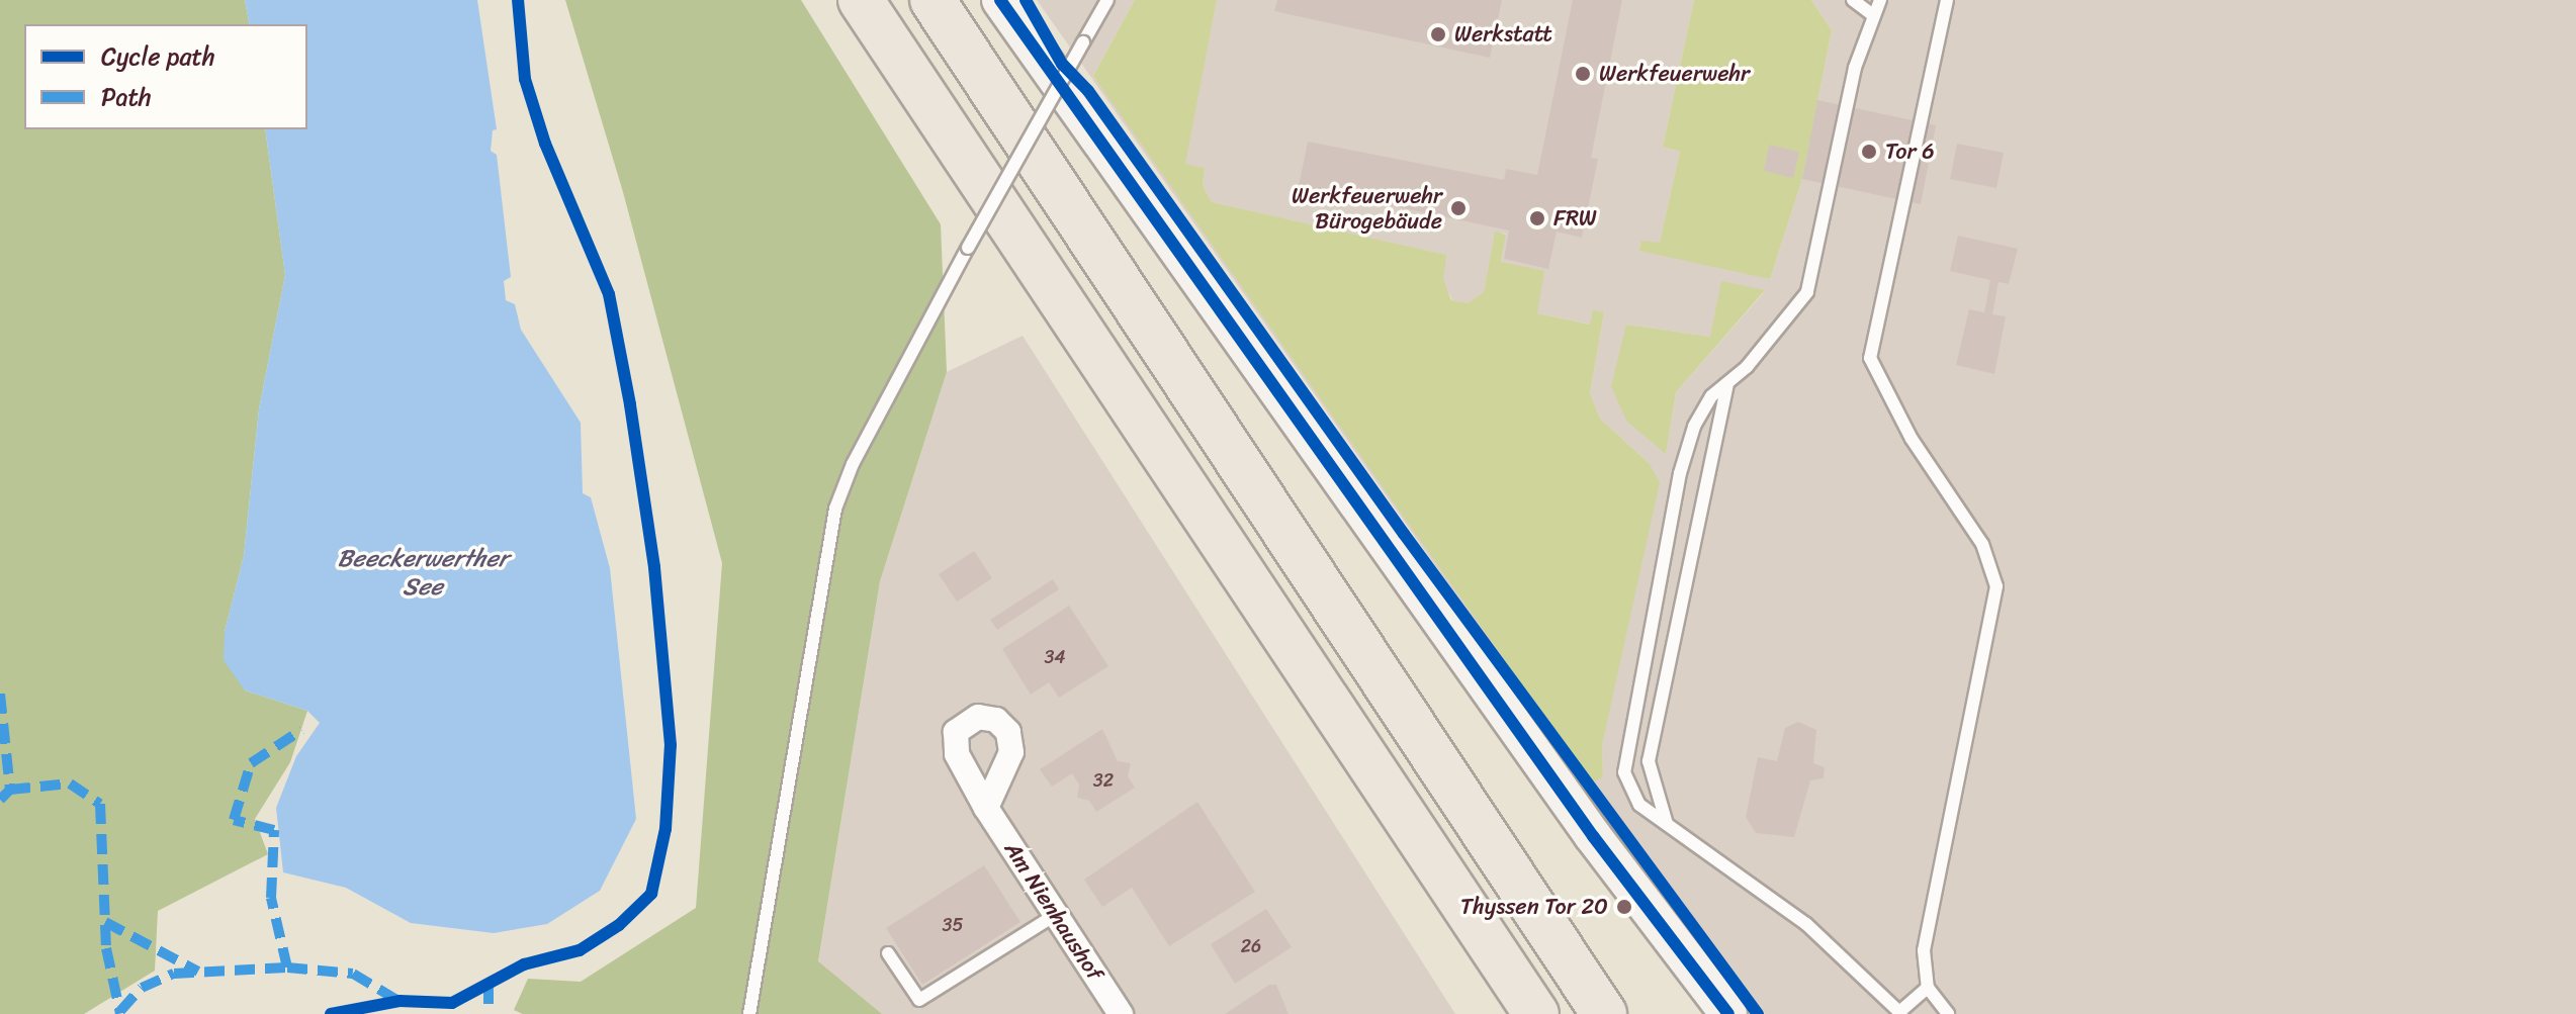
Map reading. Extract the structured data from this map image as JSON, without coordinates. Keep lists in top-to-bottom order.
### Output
{
  "streets": {
    "street": ["Am Nienhaushof"]
  },
  "water": ["Beeckerwerther See"],
  "places": [
    "Werkstatt",
    "Werkfeuerwehr",
    "Tor 6",
    "Werkfeuerwehr Bürogebäude",
    "FRW",
    "Thyssen Tor 20"
  ],
  "house_numbers": [
    "34",
    "32",
    "35",
    "26"
  ],
  "legend": ["Cycle path", "Path"]
}
